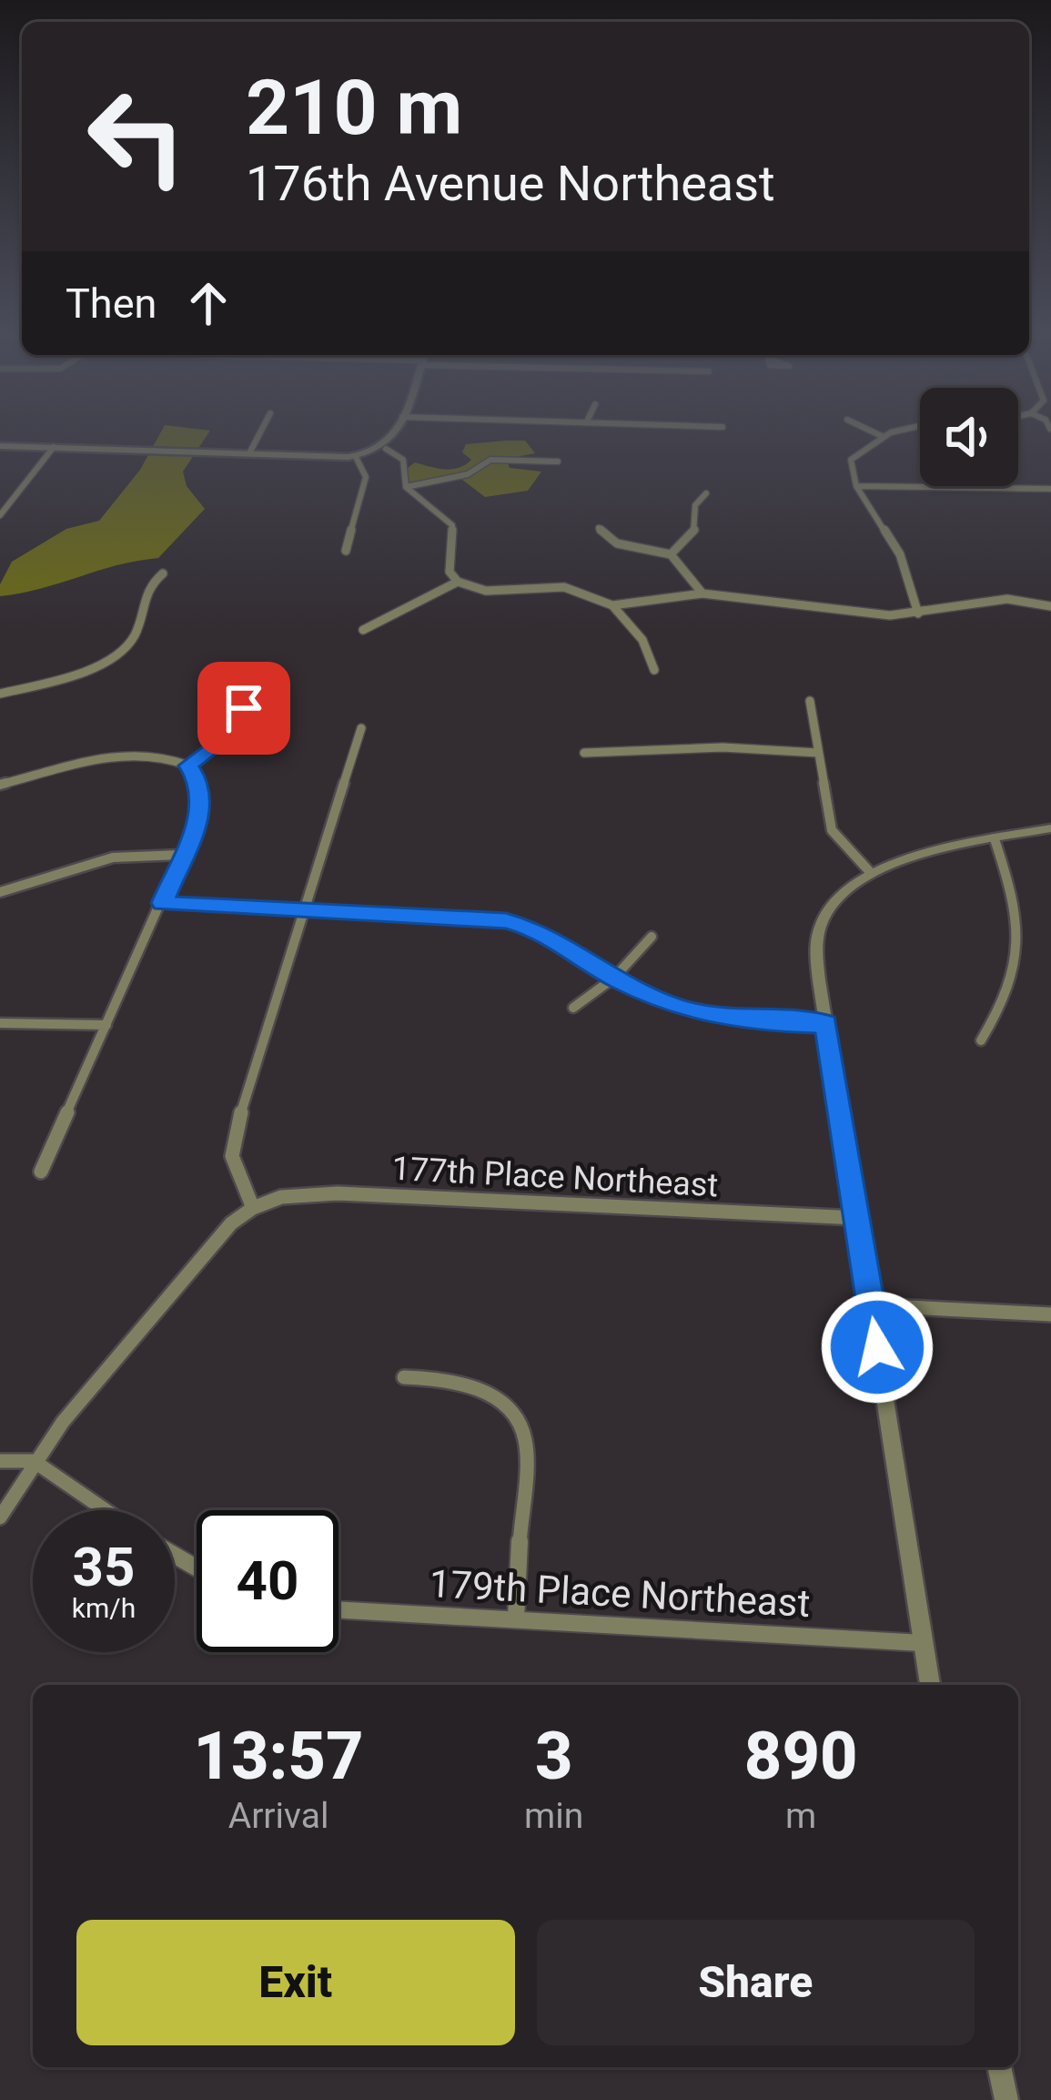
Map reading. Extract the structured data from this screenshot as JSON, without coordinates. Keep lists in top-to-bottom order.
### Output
{
  "streets": {
    "street": ["177th Place Northeast", "179th Place Northeast"]
  },
  "page": {
    "turn": ["210 m", "176th Avenue Northeast"],
    "then": "Then",
    "speed": "35 km/h",
    "limit": "40",
    "eta": [
      "13:57",
      "Arrival",
      "3",
      "min",
      "890",
      "m"
    ],
    "buttons": ["Exit", "Share"]
  }
}
